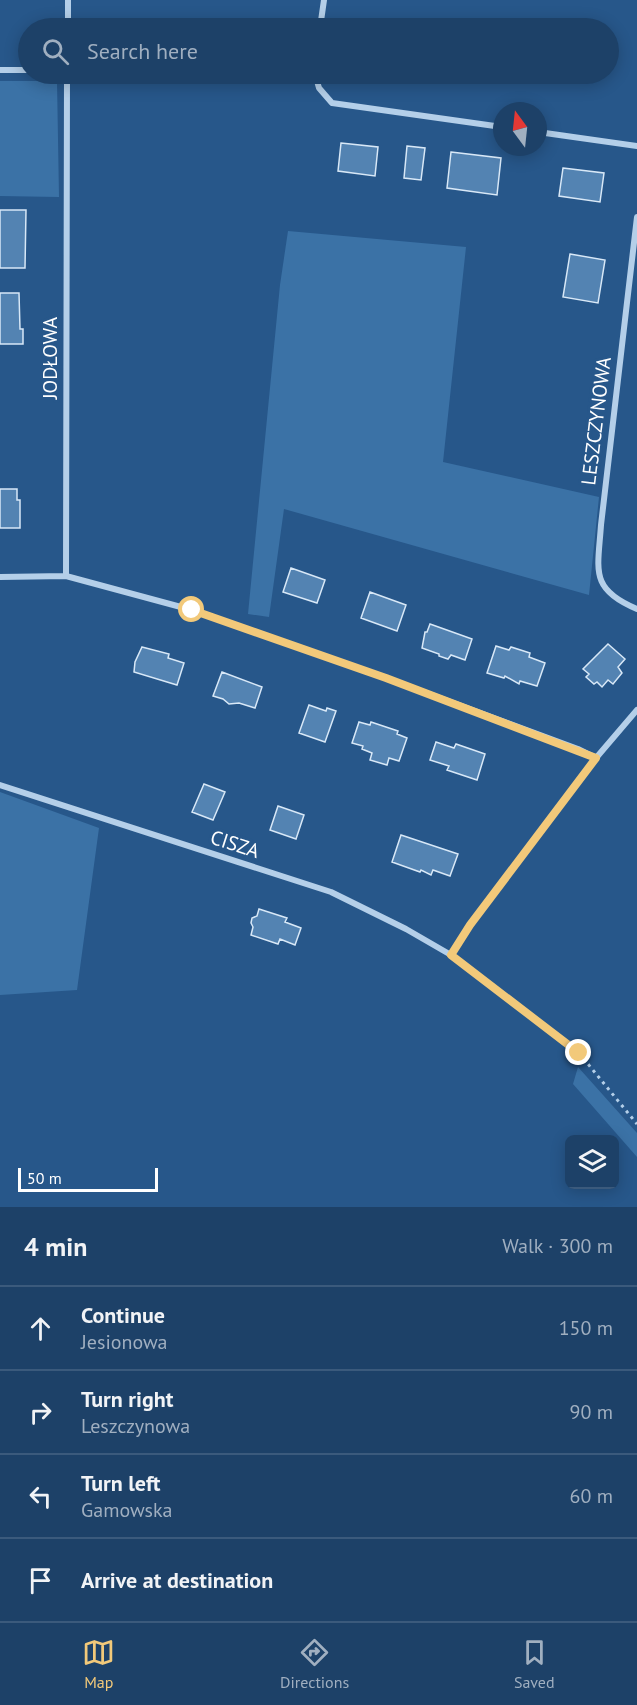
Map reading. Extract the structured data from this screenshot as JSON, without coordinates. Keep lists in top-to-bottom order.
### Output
{
  "streets": {
    "street": ["JODŁOWA", "LESZCZYNOWA", "CISZA"]
  },
  "scale_bar": "50 m",
  "north": "top",
  "page": {
    "search": "Search here",
    "scale": "50 m",
    "heading": ["4 min", "Walk · 300 m"],
    "list": [
      ["Continue", "Jesionowa", "150 m"],
      ["Turn right", "Leszczynowa", "90 m"],
      ["Turn left", "Gamowska", "60 m"],
      "Arrive at destination"
    ],
    "nav": ["Map", "Directions", "Saved"]
  }
}
